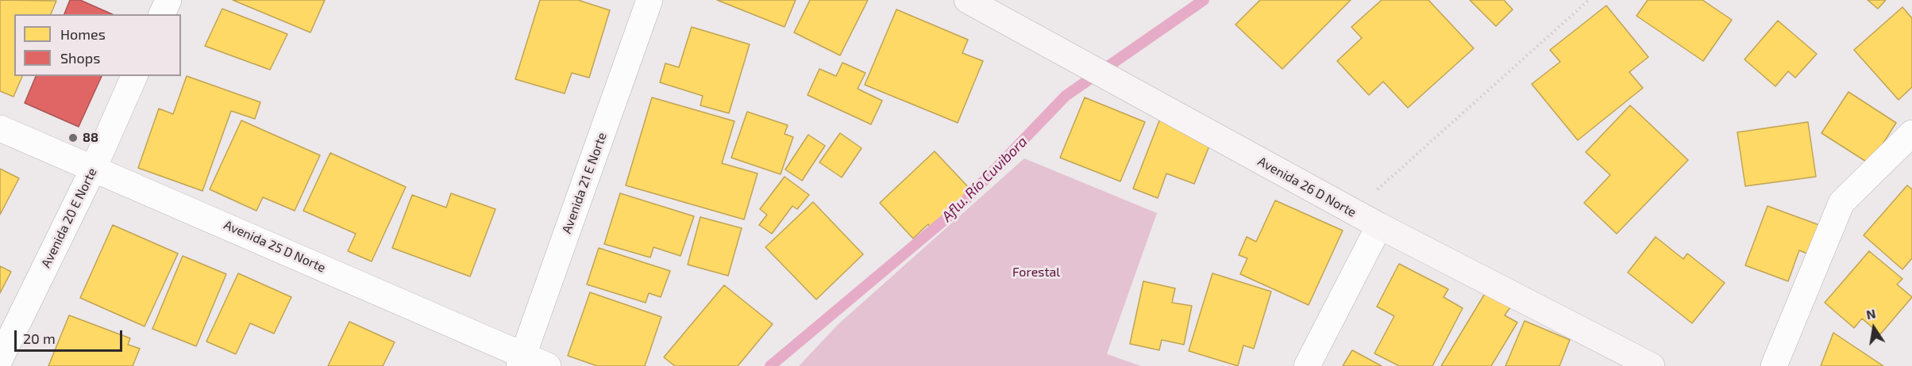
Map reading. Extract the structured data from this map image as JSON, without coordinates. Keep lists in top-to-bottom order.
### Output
{
  "streets": {
    "street": [
      "Avenida 21 E Norte",
      "Avenida 26 D Norte",
      "Avenida 20 E Norte",
      "Avenida 25 D Norte"
    ]
  },
  "crossings": [
    ["Avenida 21 E Norte", "Avenida 25 D Norte"],
    ["Avenida 20 E Norte", "Avenida 25 D Norte"]
  ],
  "water": ["Aflu. Río Cuvibora"],
  "parks": ["Forestal"],
  "places": ["88"],
  "legend": ["Homes", "Shops"],
  "scale_bar": "20 m",
  "north": "top"
}
